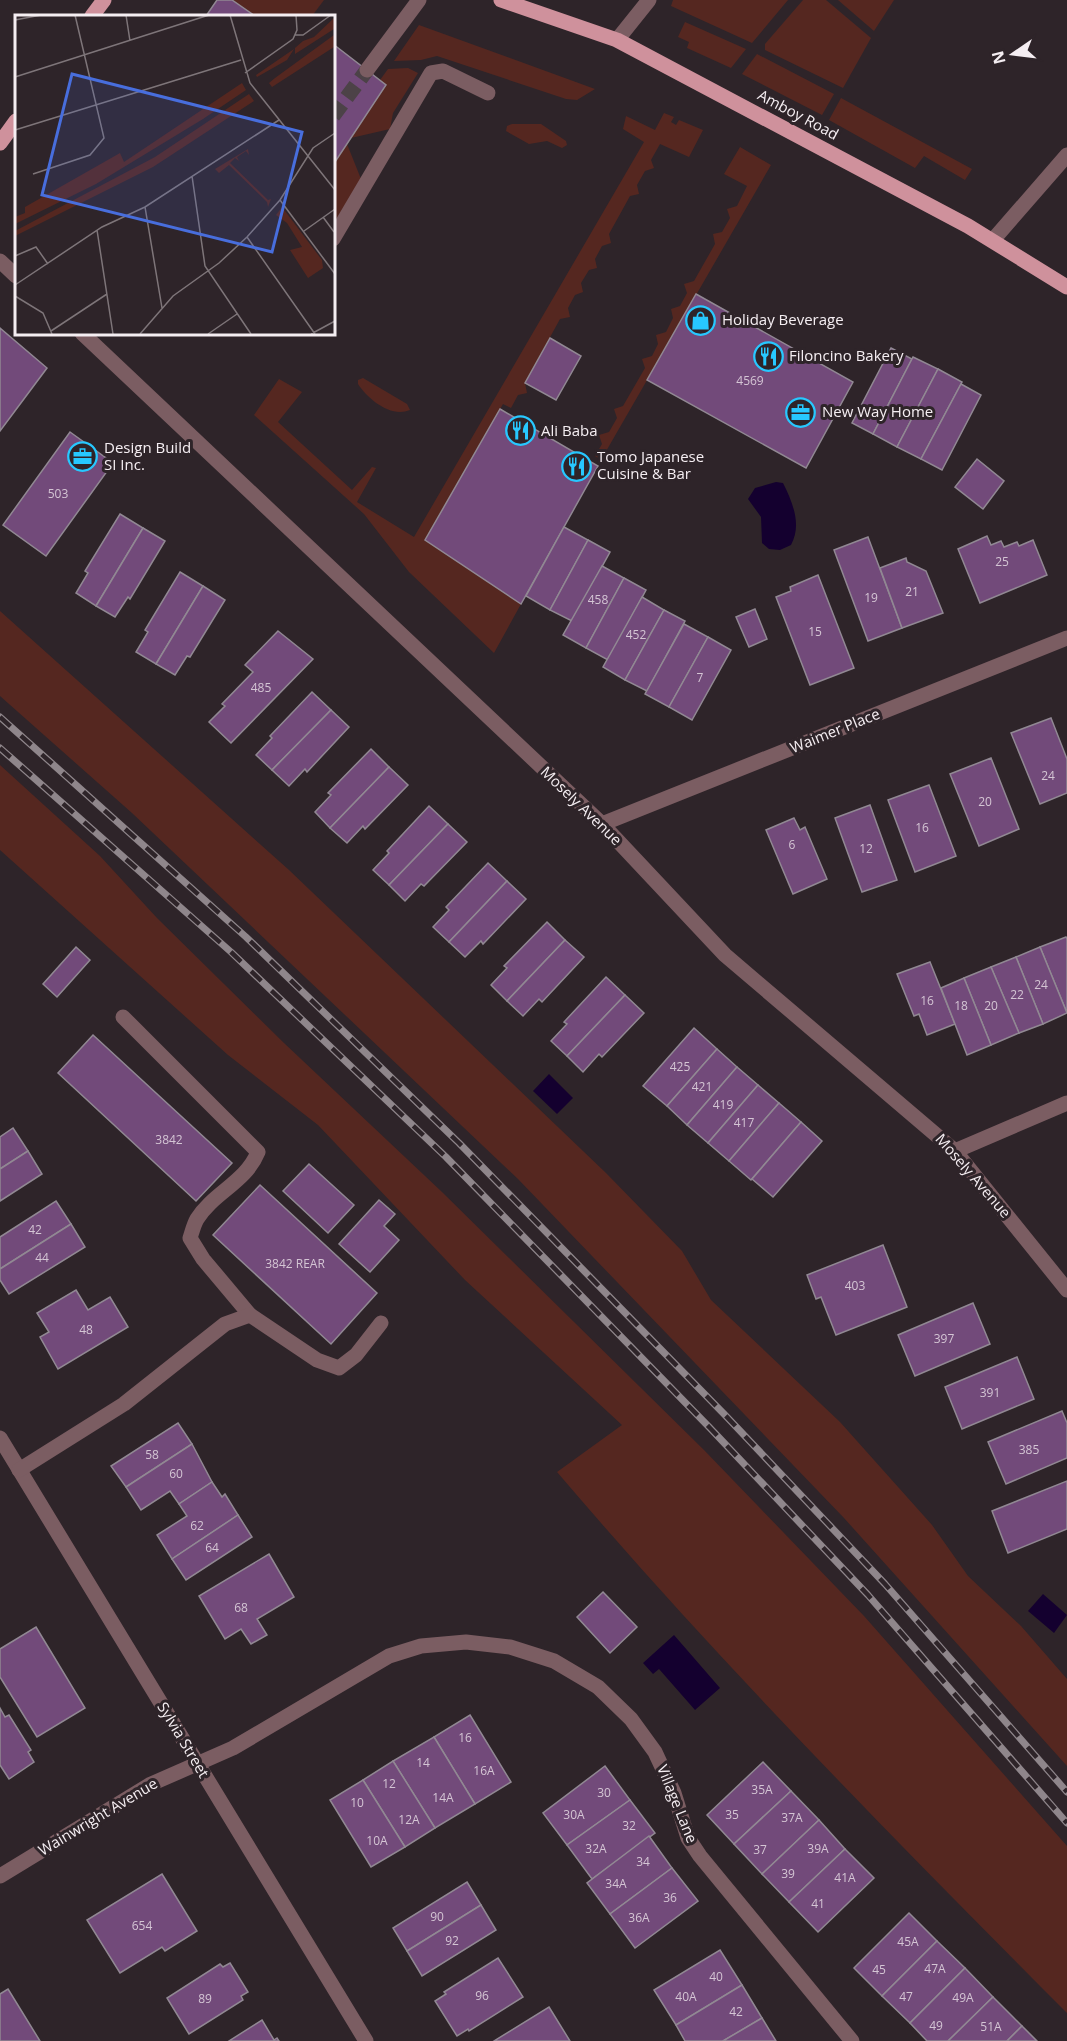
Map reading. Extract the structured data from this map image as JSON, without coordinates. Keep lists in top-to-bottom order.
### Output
{
  "streets": {
    "main road": ["Amboy Road"],
    "street": [
      "Waimer Place",
      "Mosely Avenue",
      "Sylvia Street",
      "Village Lane",
      "Wainwright Avenue"
    ]
  },
  "crossings": [
    ["Waimer Place", "Mosely Avenue"],
    ["Sylvia Street", "Village Lane"],
    ["Sylvia Street", "Wainwright Avenue"],
    ["Village Lane", "Wainwright Avenue"]
  ],
  "places": {
    "shop": ["Holiday Beverage"],
    "restaurant": ["Filoncino Bakery", "Ali Baba", "Tomo Japanese Cuisine & Bar"],
    "office": ["New Way Home", "Design Build SI Inc."]
  },
  "house_numbers": [
    "4569",
    "503",
    "25",
    "21",
    "19",
    "458",
    "15",
    "452",
    "7",
    "485",
    "24",
    "20",
    "16",
    "6",
    "12",
    "24",
    "22",
    "16",
    "18",
    "20",
    "425",
    "421",
    "419",
    "417",
    "3842",
    "42",
    "44",
    "3842 REAR",
    "403",
    "48",
    "397",
    "391",
    "385",
    "58",
    "60",
    "62",
    "64",
    "68",
    "16",
    "14",
    "16A",
    "12",
    "35A",
    "30",
    "14A",
    "10",
    "30A",
    "35",
    "37A",
    "12A",
    "32",
    "10A",
    "32A",
    "39A",
    "37",
    "34",
    "39",
    "41A",
    "34A",
    "36",
    "41",
    "90",
    "36A",
    "654",
    "92",
    "45A",
    "47A",
    "45",
    "40",
    "96",
    "40A",
    "47",
    "49A",
    "89",
    "42",
    "49",
    "51A"
  ],
  "north": "left"
}
